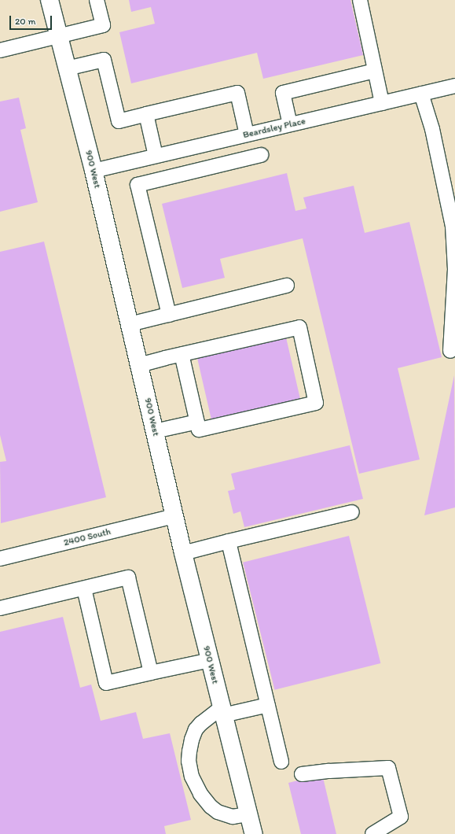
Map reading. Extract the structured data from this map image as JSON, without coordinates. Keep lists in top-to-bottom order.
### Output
{
  "streets": {
    "main road": ["900 West"],
    "street": ["Beardsley Place", "2400 South"]
  },
  "crossings": [
    ["Beardsley Place", "900 West"],
    ["900 West", "2400 South"]
  ],
  "scale_bar": "20 m"
}
